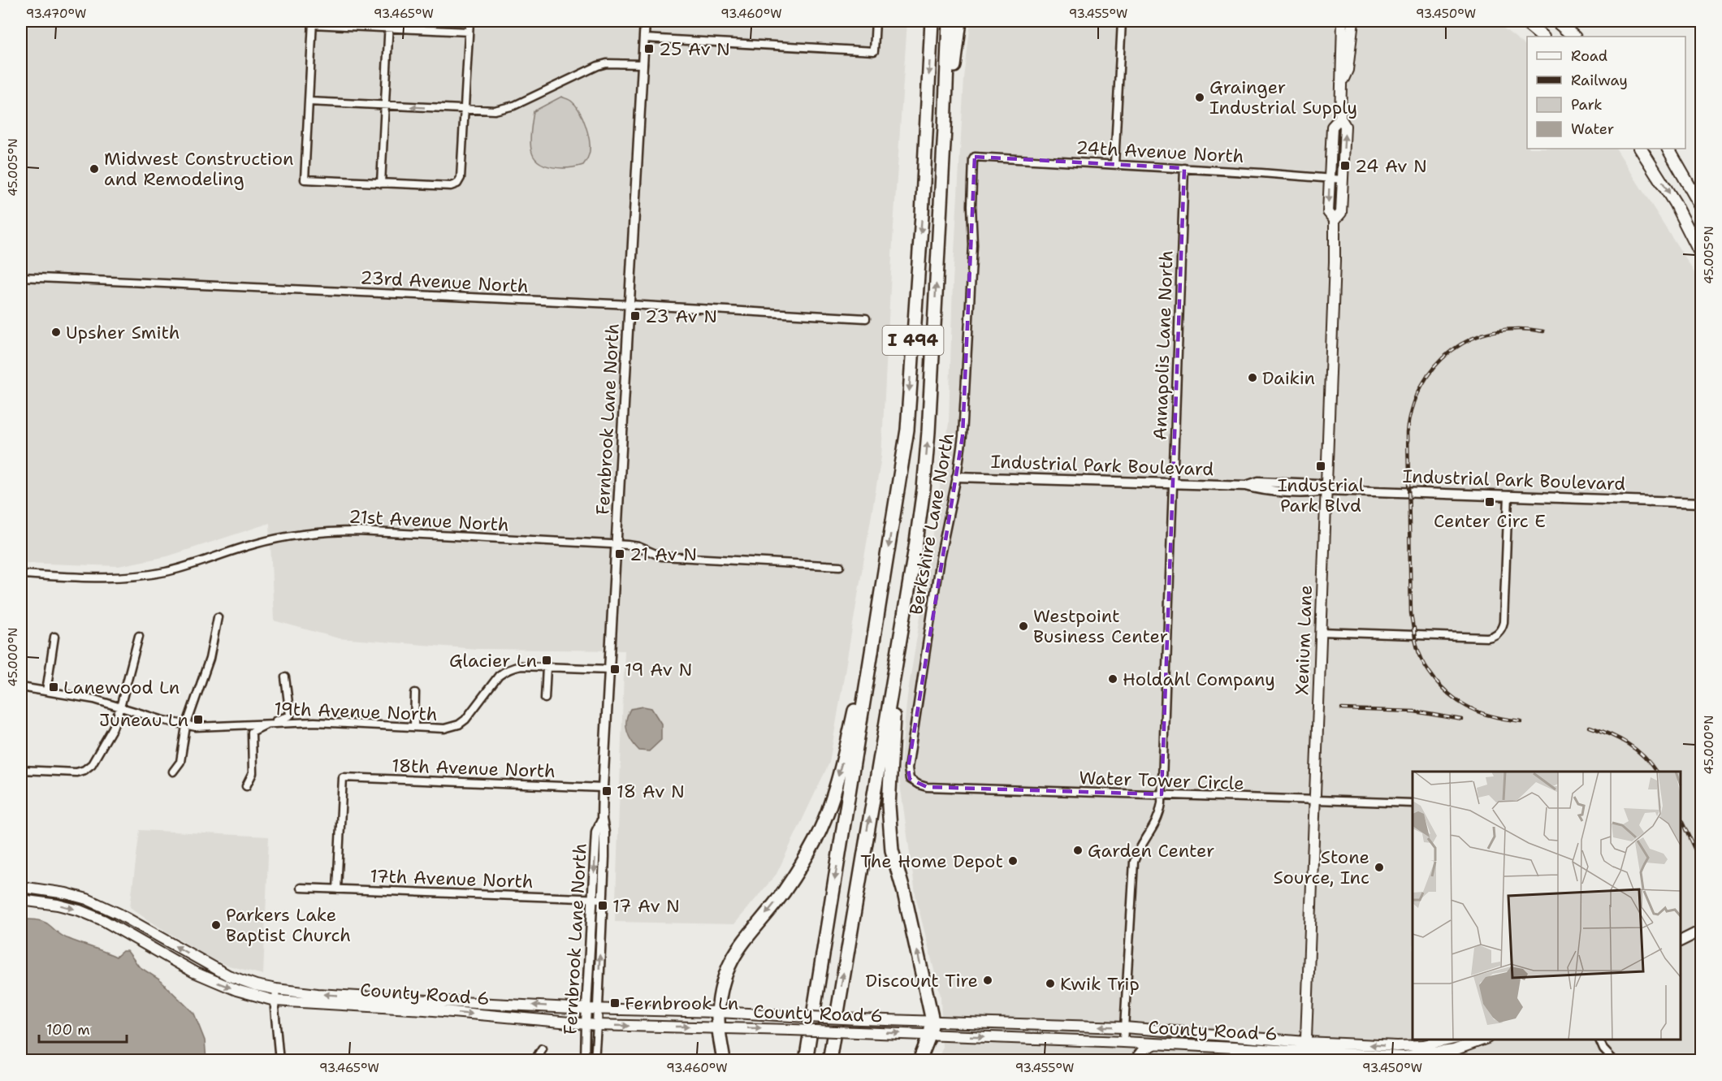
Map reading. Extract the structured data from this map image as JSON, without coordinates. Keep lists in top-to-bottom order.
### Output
{
  "streets": {
    "highway": ["I 494"],
    "main road": ["Xenium Lane", "County Road 6"],
    "street": [
      "24th Avenue North",
      "23rd Avenue North",
      "Annapolis Lane North",
      "Fernbrook Lane North",
      "Industrial Park Boulevard",
      "21st Avenue North",
      "Berkshire Lane North",
      "19th Avenue North",
      "18th Avenue North",
      "Water Tower Circle",
      "17th Avenue North"
    ]
  },
  "crossings": [
    ["24th Avenue North", "Annapolis Lane North"],
    ["24th Avenue North", "Berkshire Lane North"],
    ["24th Avenue North", "Xenium Lane"],
    ["23rd Avenue North", "Fernbrook Lane North"],
    ["Annapolis Lane North", "Industrial Park Boulevard"],
    ["Annapolis Lane North", "Water Tower Circle"],
    ["Annapolis Lane North", "County Road 6"],
    ["Fernbrook Lane North", "21st Avenue North"],
    ["Fernbrook Lane North", "19th Avenue North"],
    ["Fernbrook Lane North", "18th Avenue North"],
    ["Fernbrook Lane North", "17th Avenue North"],
    ["Fernbrook Lane North", "County Road 6"],
    ["Industrial Park Boulevard", "Berkshire Lane North"],
    ["Industrial Park Boulevard", "Xenium Lane"],
    ["Berkshire Lane North", "Water Tower Circle"],
    ["Xenium Lane", "Water Tower Circle"],
    ["Xenium Lane", "County Road 6"],
    ["18th Avenue North", "17th Avenue North"]
  ],
  "places": {
    "transit": [
      "25 Av N",
      "24 Av N",
      "23 Av N",
      "Industrial Park Blvd",
      "Center Circ E",
      "21 Av N",
      "Glacier Ln",
      "19 Av N",
      "Lanewood Ln",
      "Juneau Ln",
      "18 Av N",
      "17 Av N",
      "Fernbrook Ln"
    ],
    "other": [
      "Grainger Industrial Supply",
      "Midwest Construction and Remodeling",
      "Upsher Smith",
      "Daikin",
      "Westpoint Business Center",
      "Holdahl Company",
      "Garden Center",
      "The Home Depot",
      "Stone Source, Inc",
      "Parkers Lake Baptist Church",
      "Discount Tire",
      "Kwik Trip"
    ]
  },
  "legend": [
    "Road",
    "Railway",
    "Park",
    "Water"
  ],
  "scale_bar": "100 m",
  "coordinates": [
    "93.470°W",
    "93.465°W",
    "93.460°W",
    "93.455°W",
    "93.450°W",
    "45.005°N",
    "45.000°N"
  ]
}
